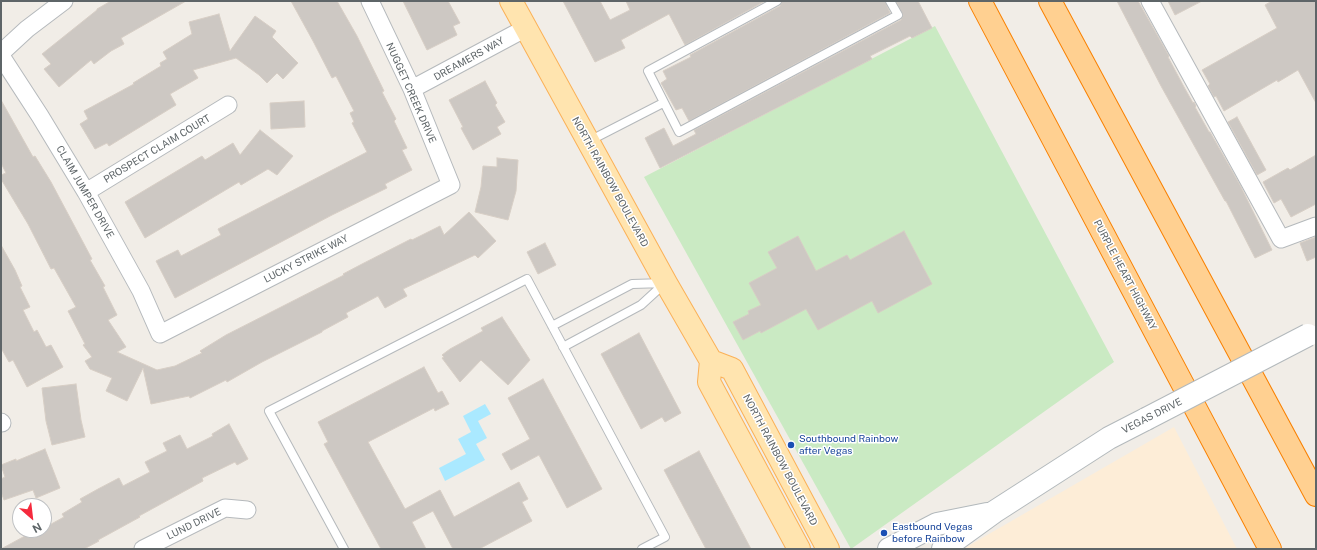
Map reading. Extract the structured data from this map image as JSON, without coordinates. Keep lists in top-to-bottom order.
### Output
{
  "streets": {
    "highway": ["PURPLE HEART HIGHWAY"],
    "main road": ["NORTH RAINBOW BOULEVARD", "VEGAS DRIVE"],
    "street": [
      "DREAMERS WAY",
      "NUGGET CREEK DRIVE",
      "PROSPECT CLAIM COURT",
      "CLAIM JUMPER DRIVE",
      "LUCKY STRIKE WAY",
      "LUND DRIVE"
    ]
  },
  "crossings": [
    ["DREAMERS WAY", "NUGGET CREEK DRIVE"],
    ["DREAMERS WAY", "NORTH RAINBOW BOULEVARD"],
    ["NUGGET CREEK DRIVE", "LUCKY STRIKE WAY"],
    ["PROSPECT CLAIM COURT", "CLAIM JUMPER DRIVE"],
    ["CLAIM JUMPER DRIVE", "LUCKY STRIKE WAY"]
  ],
  "places": ["Southbound Rainbow after Vegas", "Eastbound Vegas before Rainbow"],
  "north": "bottom right"
}
